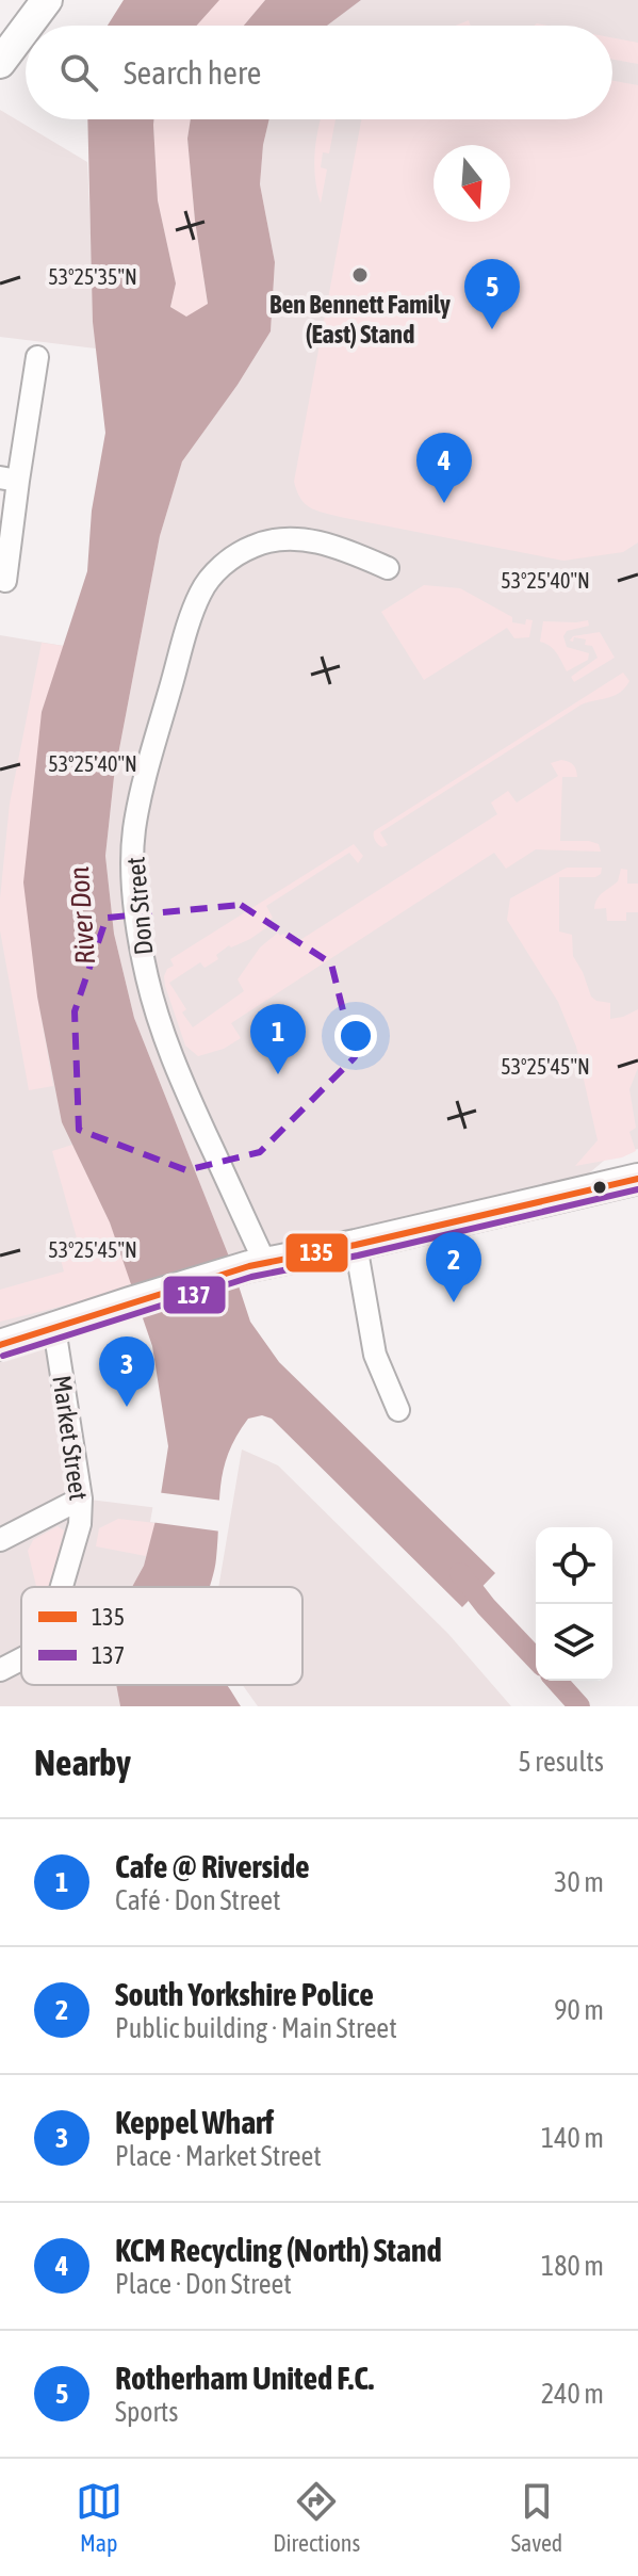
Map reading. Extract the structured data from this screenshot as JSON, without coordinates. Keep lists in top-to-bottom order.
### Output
{
  "streets": {
    "street": ["Don Street", "Market Street"]
  },
  "water": ["River Don"],
  "places": ["Ben Bennett Family (East) Stand"],
  "lines": ["transit line 135", "transit line 137"],
  "legend": ["135", "137"],
  "north": "bottom",
  "page": {
    "search": "Search here",
    "pins": [
      "5",
      "4",
      "1",
      "2",
      "3"
    ],
    "heading": ["Nearby", "5 results"],
    "list": [
      {
        "mark": "1",
        "name": "Cafe @ Riverside",
        "note": "Café · Don Street",
        "value": "30 m"
      },
      {
        "mark": "2",
        "name": "South Yorkshire Police",
        "note": "Public building · Main Street",
        "value": "90 m"
      },
      {
        "mark": "3",
        "name": "Keppel Wharf",
        "note": "Place · Market Street",
        "value": "140 m"
      },
      {
        "mark": "4",
        "name": "KCM Recycling (North) Stand",
        "note": "Place · Don Street",
        "value": "180 m"
      },
      {
        "mark": "5",
        "name": "Rotherham United F.C.",
        "note": "Sports",
        "value": "240 m"
      }
    ],
    "nav": ["Map", "Directions", "Saved"]
  },
  "coordinates": ["53°25'35\"N", "53°25'40\"N", "53°25'45\"N"]
}
